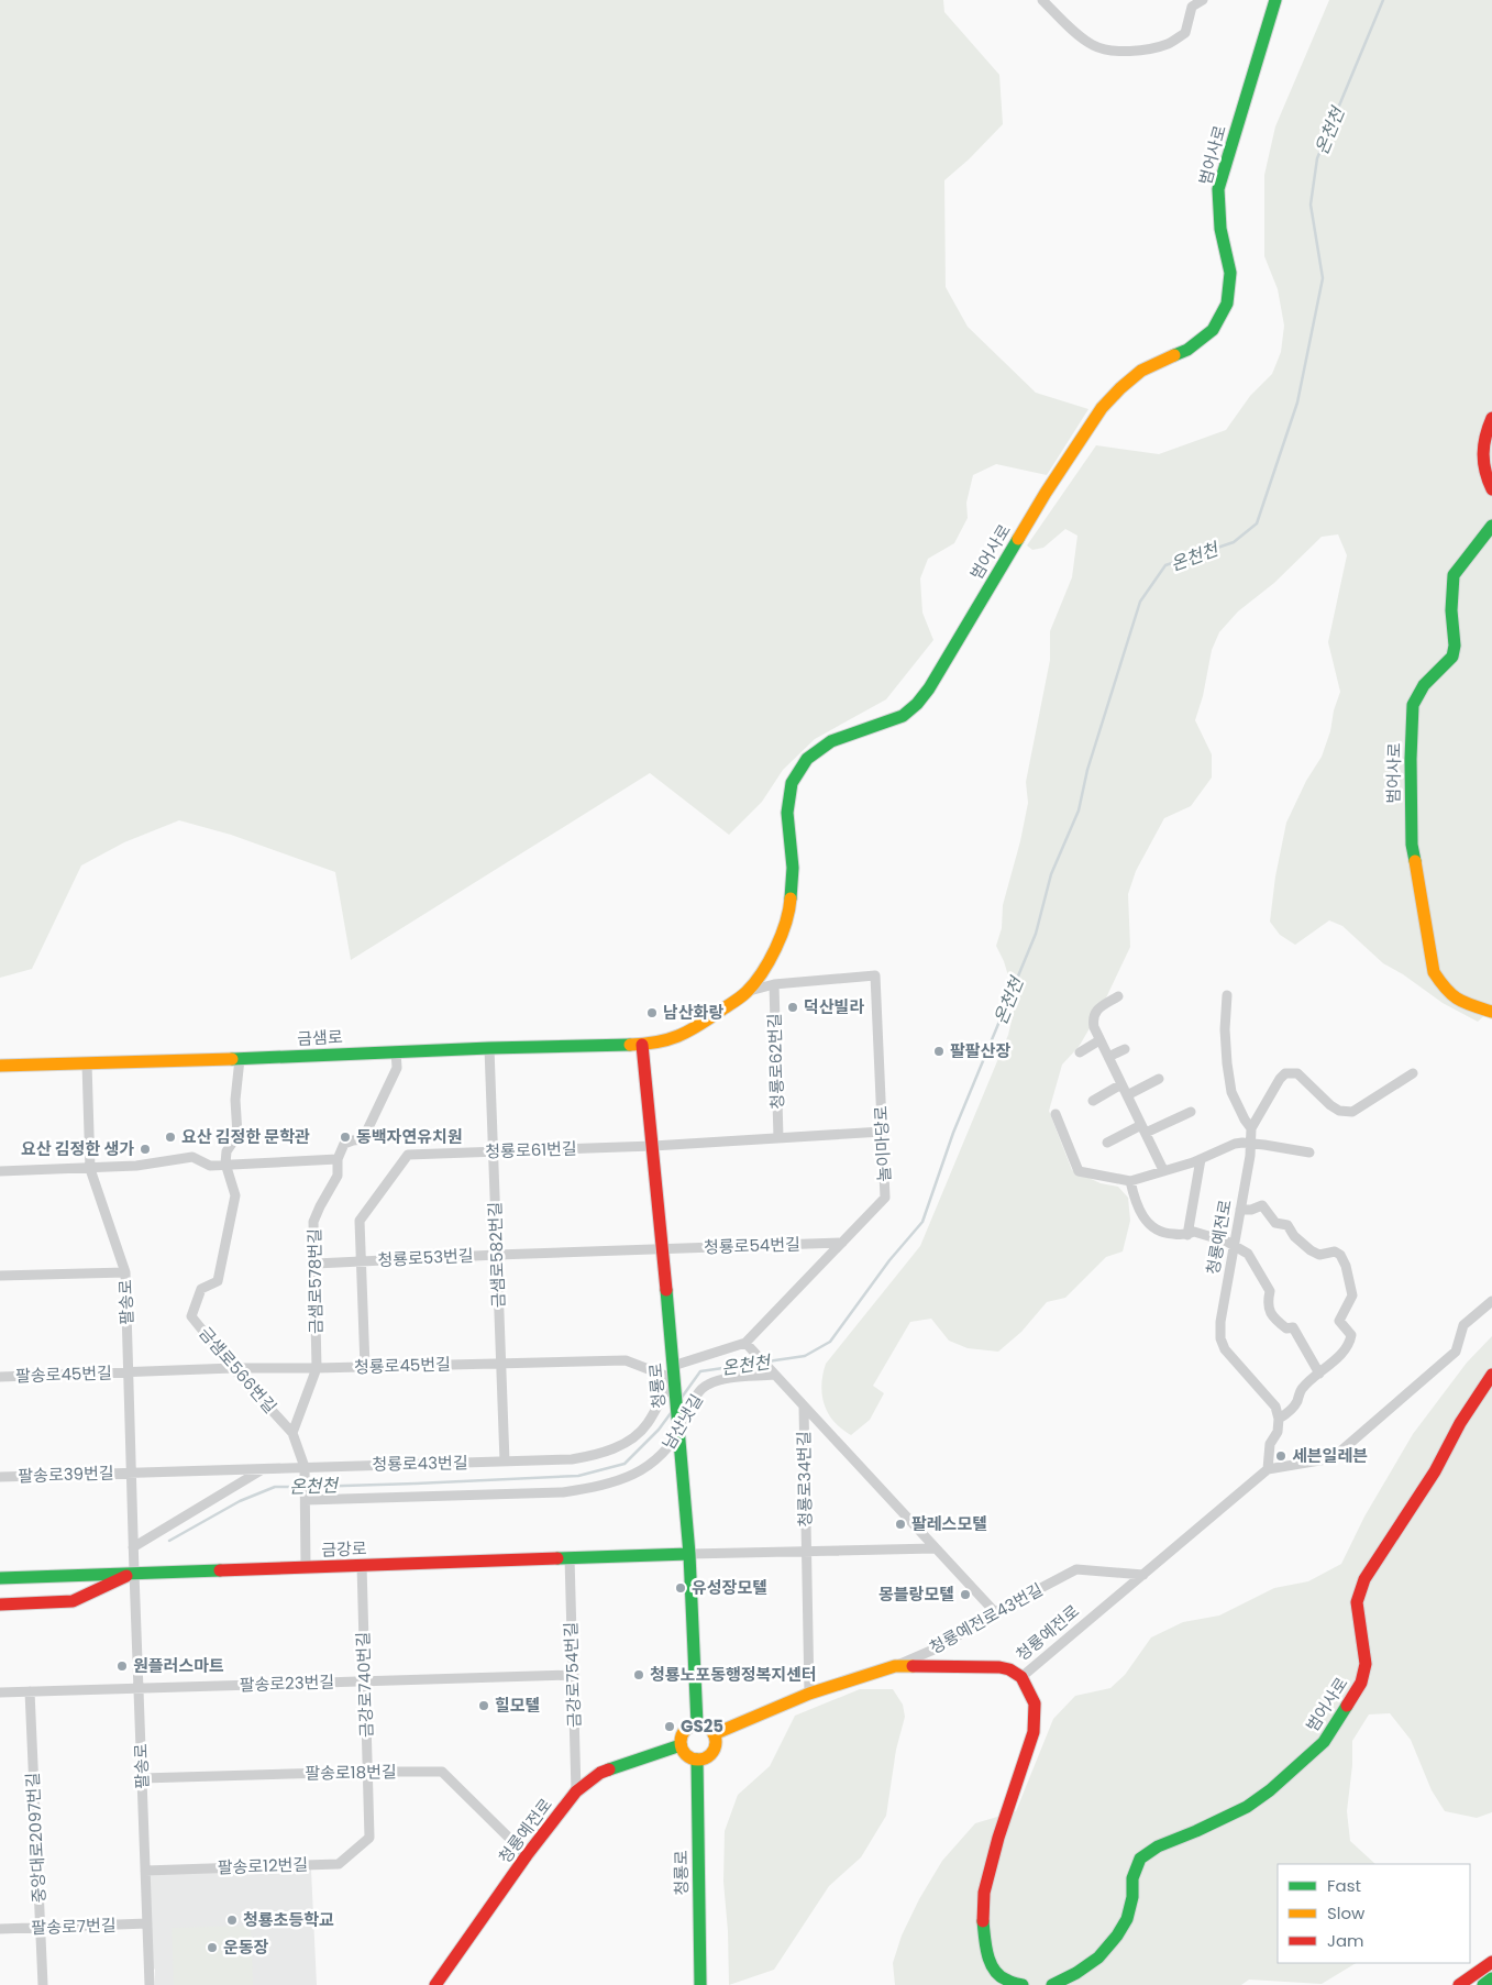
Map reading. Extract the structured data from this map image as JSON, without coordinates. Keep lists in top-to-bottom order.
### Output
{
  "streets": {
    "street": [
      "범어사로",
      "금샘로",
      "청룡로62번길",
      "놀이마당로",
      "청룡로61번길",
      "청룡예전로",
      "청룡로54번길",
      "금샘로582번길",
      "청룡로53번길",
      "금샘로578번길",
      "팔송로",
      "청룡로45번길",
      "금샘로566번길",
      "팔송로45번길",
      "청룡로",
      "남산냇길",
      "청룡로43번길",
      "팔송로39번길",
      "청룡로34번길",
      "금강로",
      "청룡예전로43번길",
      "금강로754번길",
      "팔송로23번길",
      "금강로740번길",
      "팔송로18번길",
      "중앙대로2097번길",
      "팔송로12번길",
      "팔송로7번길"
    ]
  },
  "crossings": [
    ["범어사로", "금샘로"],
    ["범어사로", "놀이마당로"],
    ["범어사로", "청룡로"],
    ["금샘로", "금샘로582번길"],
    ["금샘로", "팔송로"],
    ["금샘로", "청룡로"],
    ["청룡로62번길", "놀이마당로"],
    ["놀이마당로", "청룡로54번길"],
    ["놀이마당로", "청룡로"],
    ["청룡로61번길", "금샘로582번길"],
    ["청룡로61번길", "청룡로53번길"],
    ["청룡로61번길", "청룡로"],
    ["청룡예전로", "청룡로"],
    ["청룡예전로", "청룡로34번길"],
    ["청룡예전로", "청룡예전로43번길"],
    ["청룡예전로", "금강로754번길"],
    ["청룡예전로", "팔송로18번길"],
    ["청룡로54번길", "청룡로53번길"],
    ["청룡로54번길", "청룡로"],
    ["금샘로582번길", "청룡로53번길"],
    ["금샘로582번길", "청룡로45번길"],
    ["금샘로582번길", "청룡로43번길"],
    ["청룡로53번길", "청룡로"],
    ["금샘로578번길", "청룡로45번길"],
    ["금샘로578번길", "금샘로566번길"],
    ["팔송로", "청룡로45번길"],
    ["팔송로", "팔송로45번길"],
    ["팔송로", "청룡로43번길"],
    ["팔송로", "팔송로39번길"],
    ["팔송로", "금강로"],
    ["팔송로", "팔송로23번길"],
    ["팔송로", "팔송로18번길"],
    ["팔송로", "팔송로12번길"],
    ["팔송로", "팔송로7번길"],
    ["청룡로45번길", "금샘로566번길"],
    ["청룡로45번길", "팔송로45번길"],
    ["청룡로45번길", "청룡로"],
    ["청룡로45번길", "청룡로43번길"],
    ["청룡로", "남산냇길"],
    ["청룡로", "청룡로43번길"],
    ["청룡로", "청룡로34번길"],
    ["청룡로", "금강로"],
    ["청룡로43번길", "팔송로39번길"],
    ["청룡로34번길", "금강로"],
    ["금강로", "금강로754번길"],
    ["금강로", "금강로740번길"],
    ["금강로754번길", "팔송로23번길"],
    ["팔송로23번길", "금강로740번길"],
    ["팔송로23번길", "중앙대로2097번길"],
    ["금강로740번길", "팔송로18번길"],
    ["금강로740번길", "팔송로12번길"],
    ["중앙대로2097번길", "팔송로7번길"]
  ],
  "water": ["온천천"],
  "places": [
    "덕산빌라",
    "남산화랑",
    "팔팔산장",
    "요산 김정한 문학관",
    "동백자연유치원",
    "요산 김정한 생가",
    "세븐일레븐",
    "팔레스모텔",
    "유성장모텔",
    "몽블랑모텔",
    "원플러스마트",
    "청룡노포동행정복지센터",
    "힐모텔",
    "GS25",
    "청룡초등학교",
    "운동장"
  ],
  "legend": ["Fast", "Slow", "Jam"]
}
